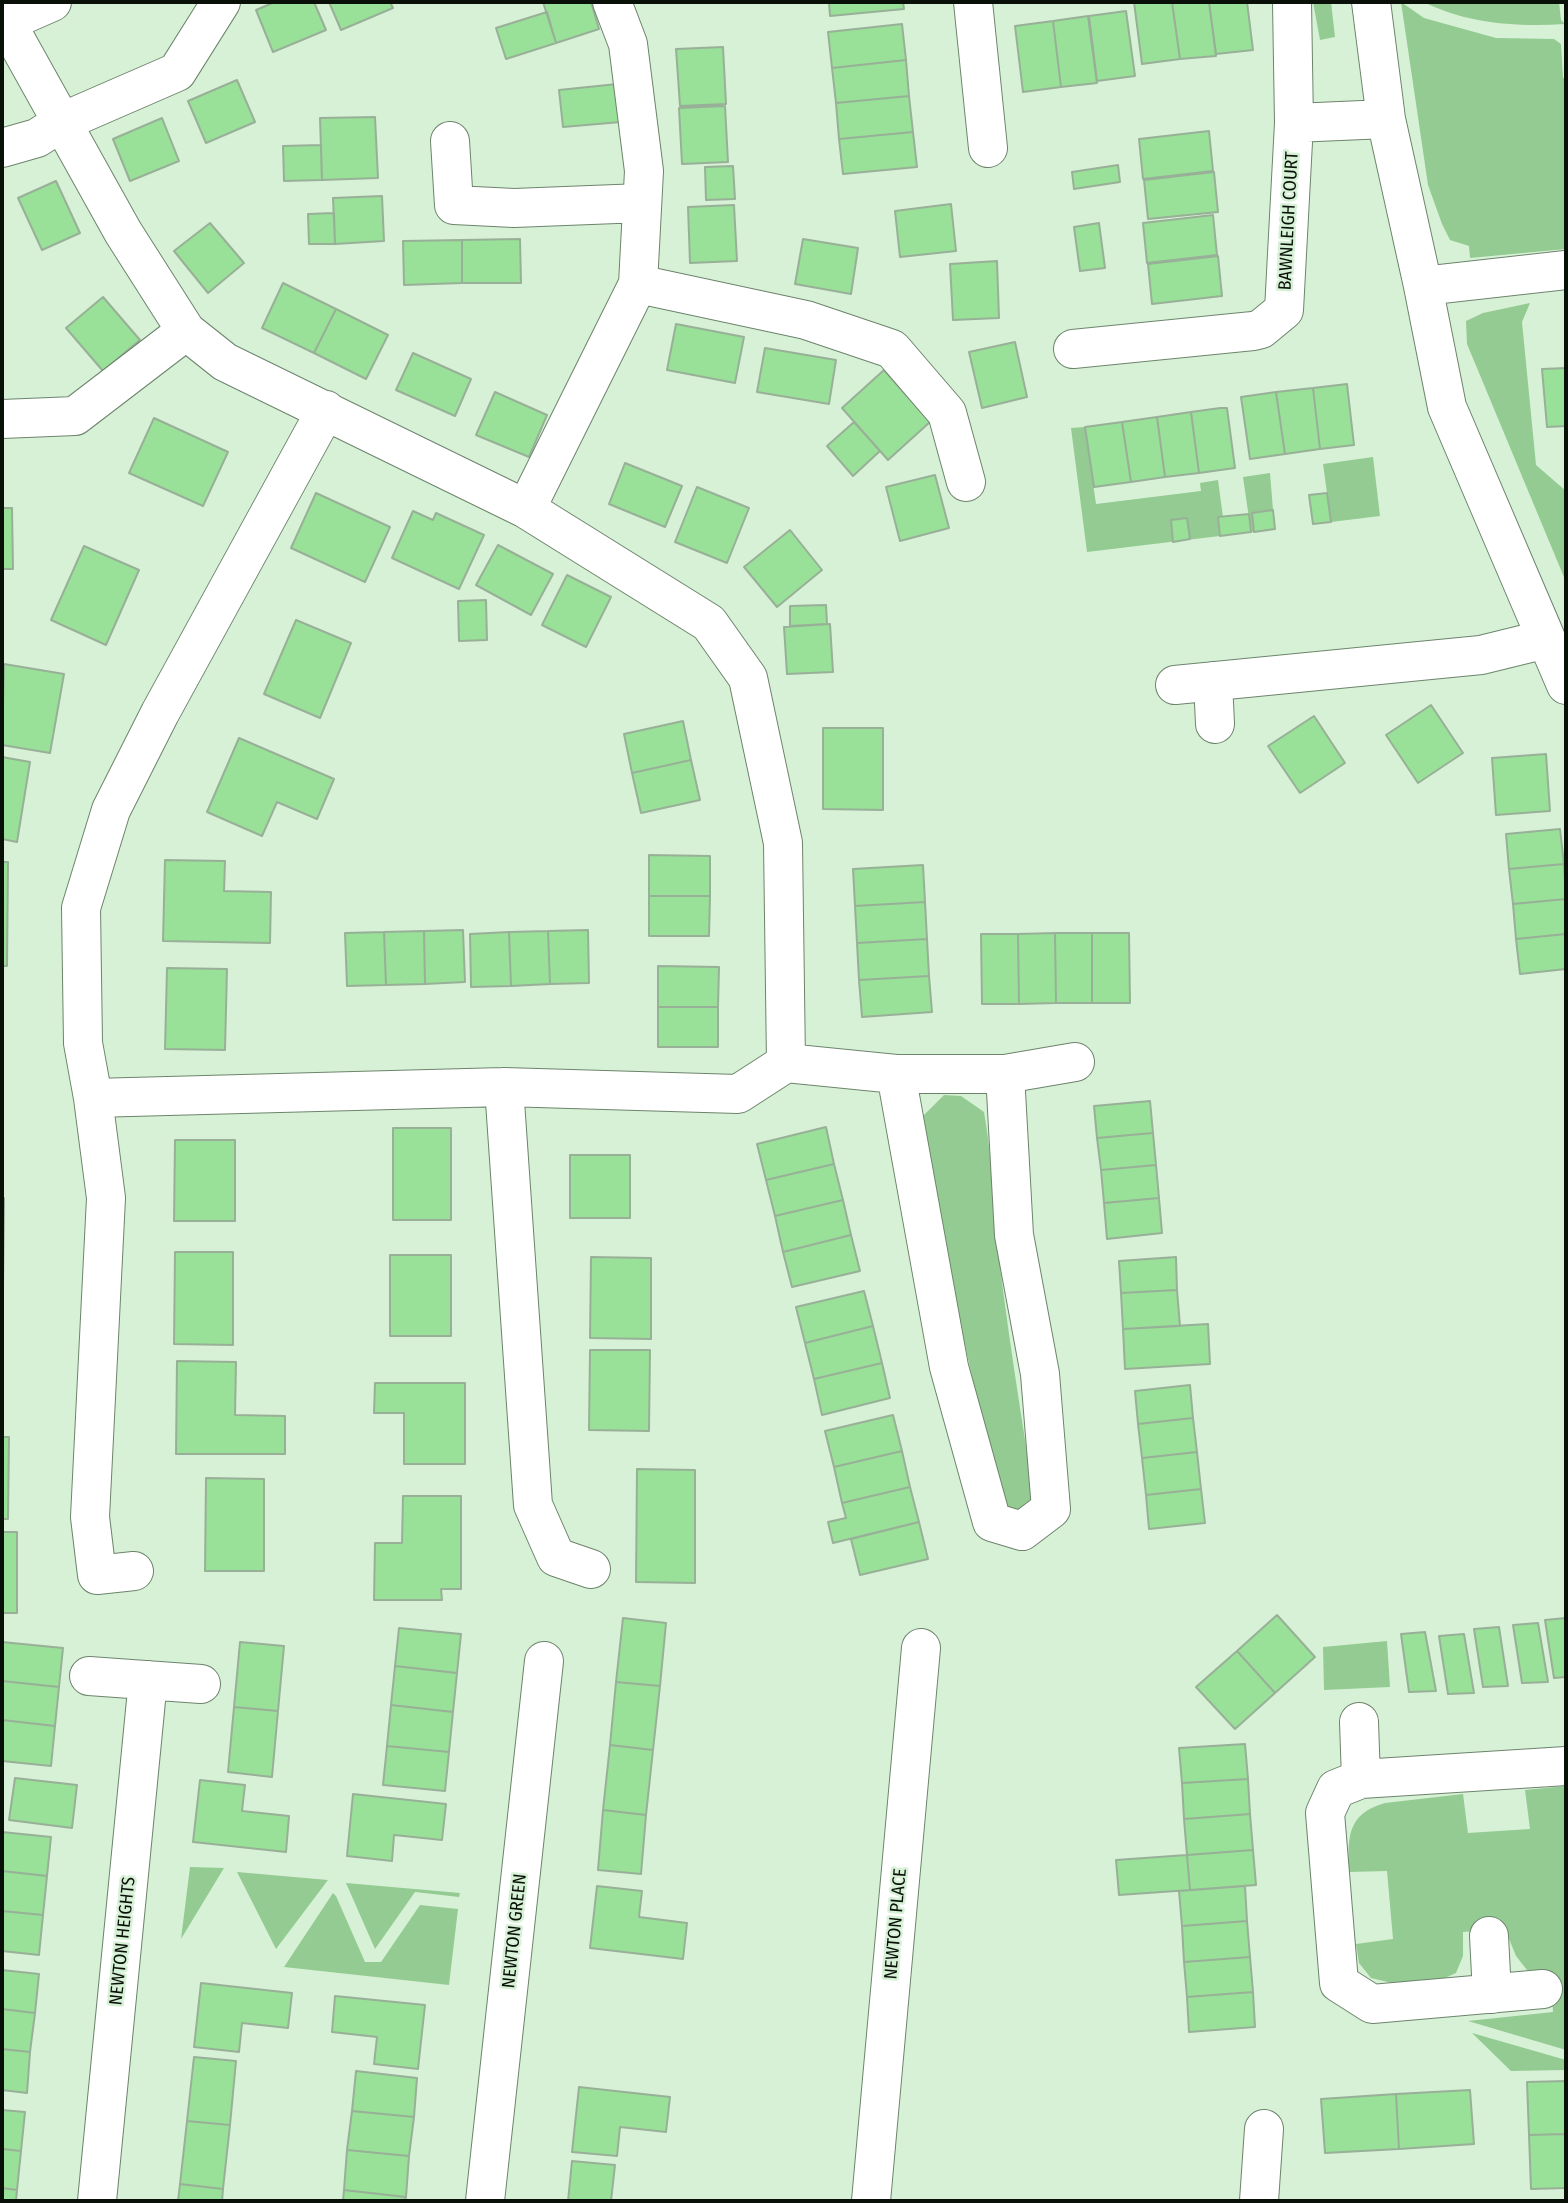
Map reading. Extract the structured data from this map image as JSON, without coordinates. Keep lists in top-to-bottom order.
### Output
{
  "streets": {
    "street": [
      "BAWNLEIGH COURT",
      "NEWTON PLACE",
      "NEWTON GREEN",
      "NEWTON HEIGHTS"
    ]
  }
}
